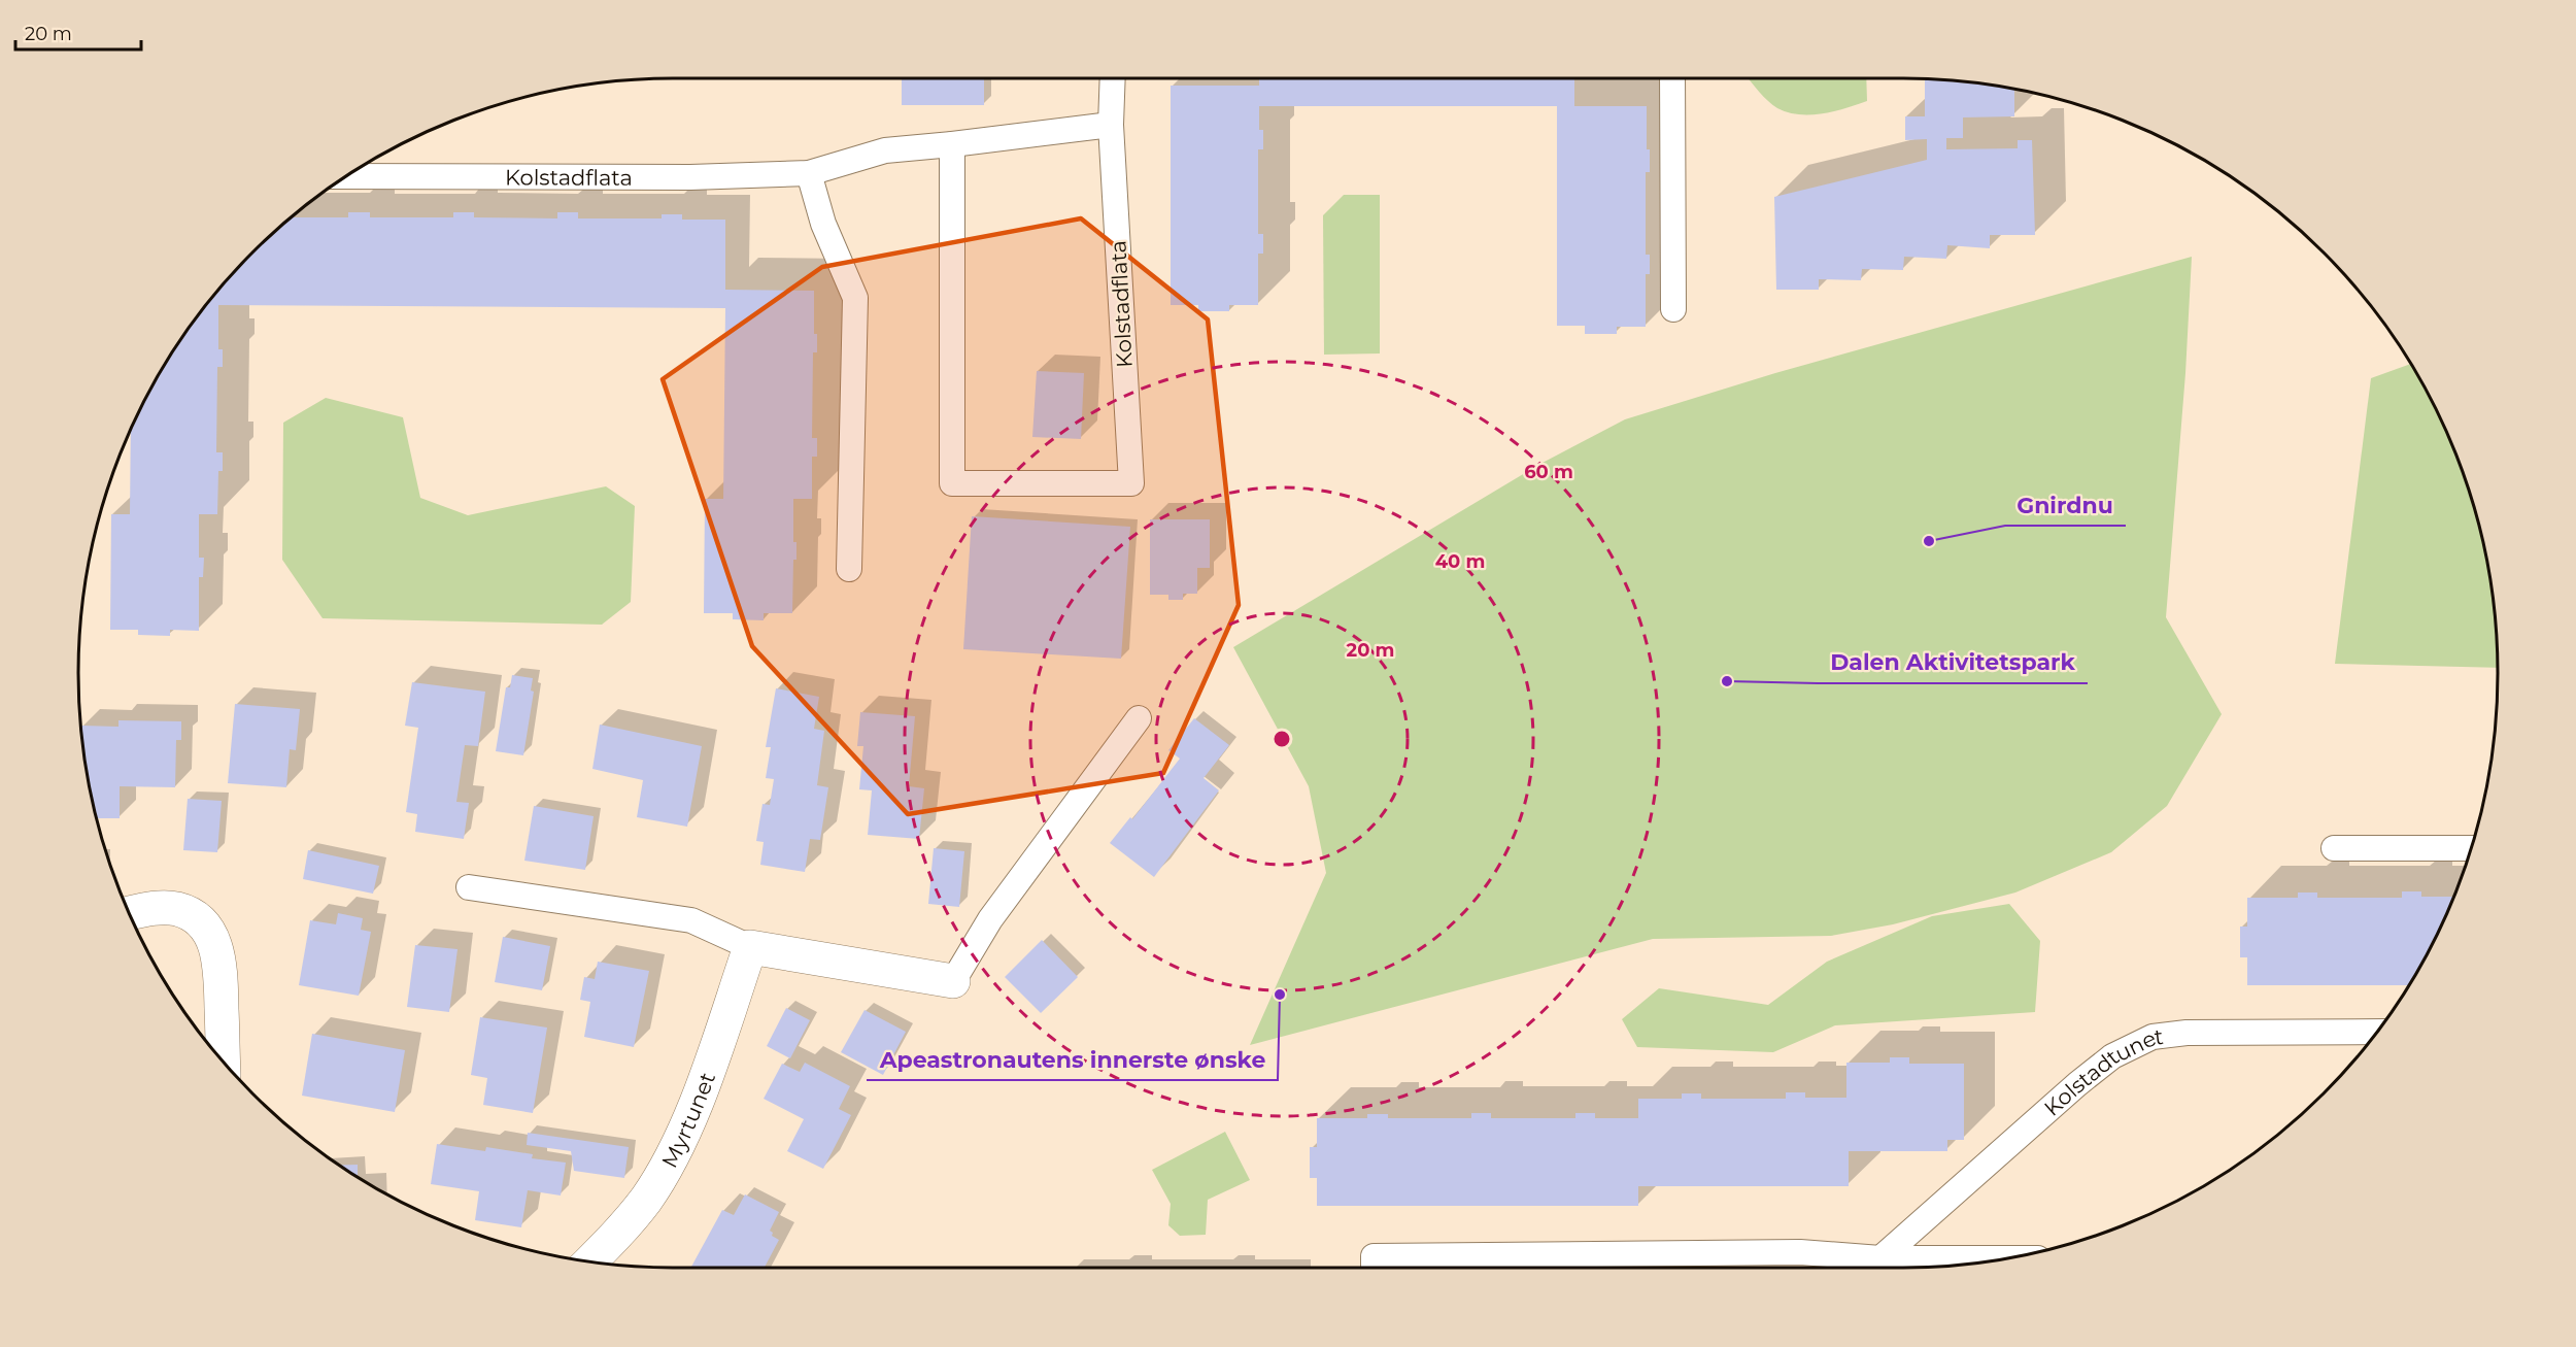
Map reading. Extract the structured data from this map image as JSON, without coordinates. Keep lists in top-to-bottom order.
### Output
{
  "streets": {
    "street": ["Myrtunet"],
    "lane": ["Kolstadflata", "Kolstadtunet"]
  },
  "places": ["Gnirdnu", "Dalen Aktivitetspark", "Apeastronautens innerste ønske"],
  "scale_bar": "20 m",
  "rings": ["60 m", "40 m", "20 m"]
}
